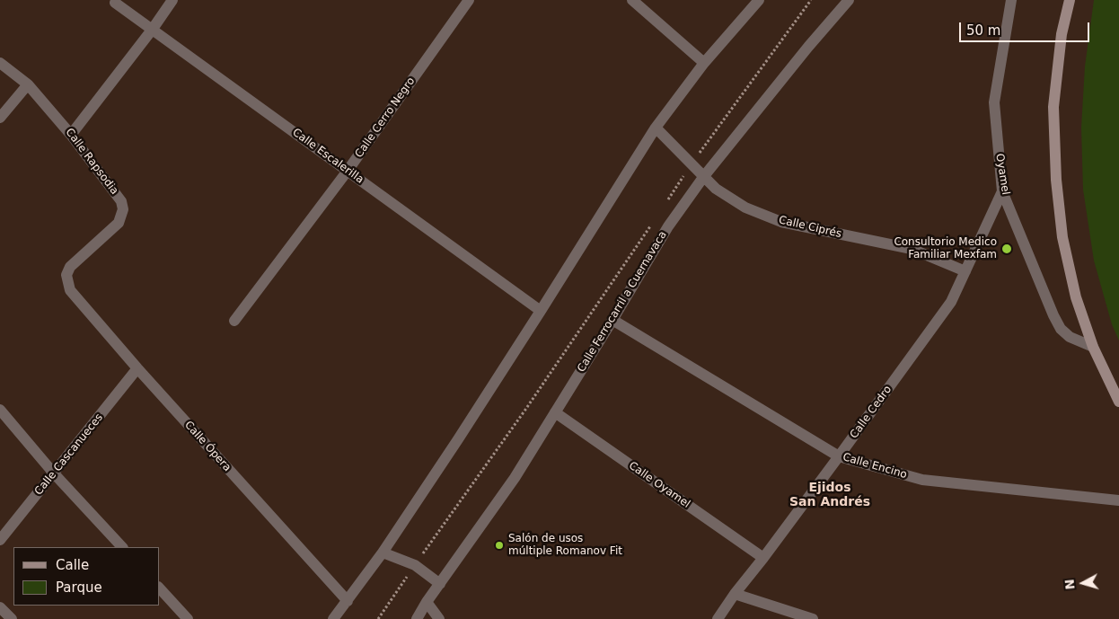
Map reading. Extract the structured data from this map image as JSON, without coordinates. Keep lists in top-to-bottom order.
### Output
{
  "streets": {
    "street": [
      "Calle Cerro Negro",
      "Calle Escalerilla",
      "Calle Rapsodia",
      "Oyamel",
      "Calle Ciprés",
      "Calle Ferrocarril a Cuernavaca",
      "Calle Cedro",
      "Calle Ópera",
      "Calle Cascanueces",
      "Calle Encino",
      "Calle Oyamel"
    ]
  },
  "crossings": [
    ["Calle Cerro Negro", "Calle Escalerilla"],
    ["Calle Rapsodia", "Calle Ópera"],
    ["Oyamel", "Calle Cedro"],
    ["Calle Ciprés", "Calle Ferrocarril a Cuernavaca"],
    ["Calle Ciprés", "Calle Cedro"],
    ["Calle Ferrocarril a Cuernavaca", "Calle Encino"],
    ["Calle Ferrocarril a Cuernavaca", "Calle Oyamel"],
    ["Calle Cedro", "Calle Encino"],
    ["Calle Cedro", "Calle Oyamel"],
    ["Calle Ópera", "Calle Cascanueces"]
  ],
  "districts": ["Ejidos San Andrés"],
  "places": ["Consultorio Medico Familiar Mexfam", "Salón de usos múltiple Romanov Fit"],
  "legend": ["Calle", "Parque"],
  "scale_bar": "50 m",
  "north": "left"
}
